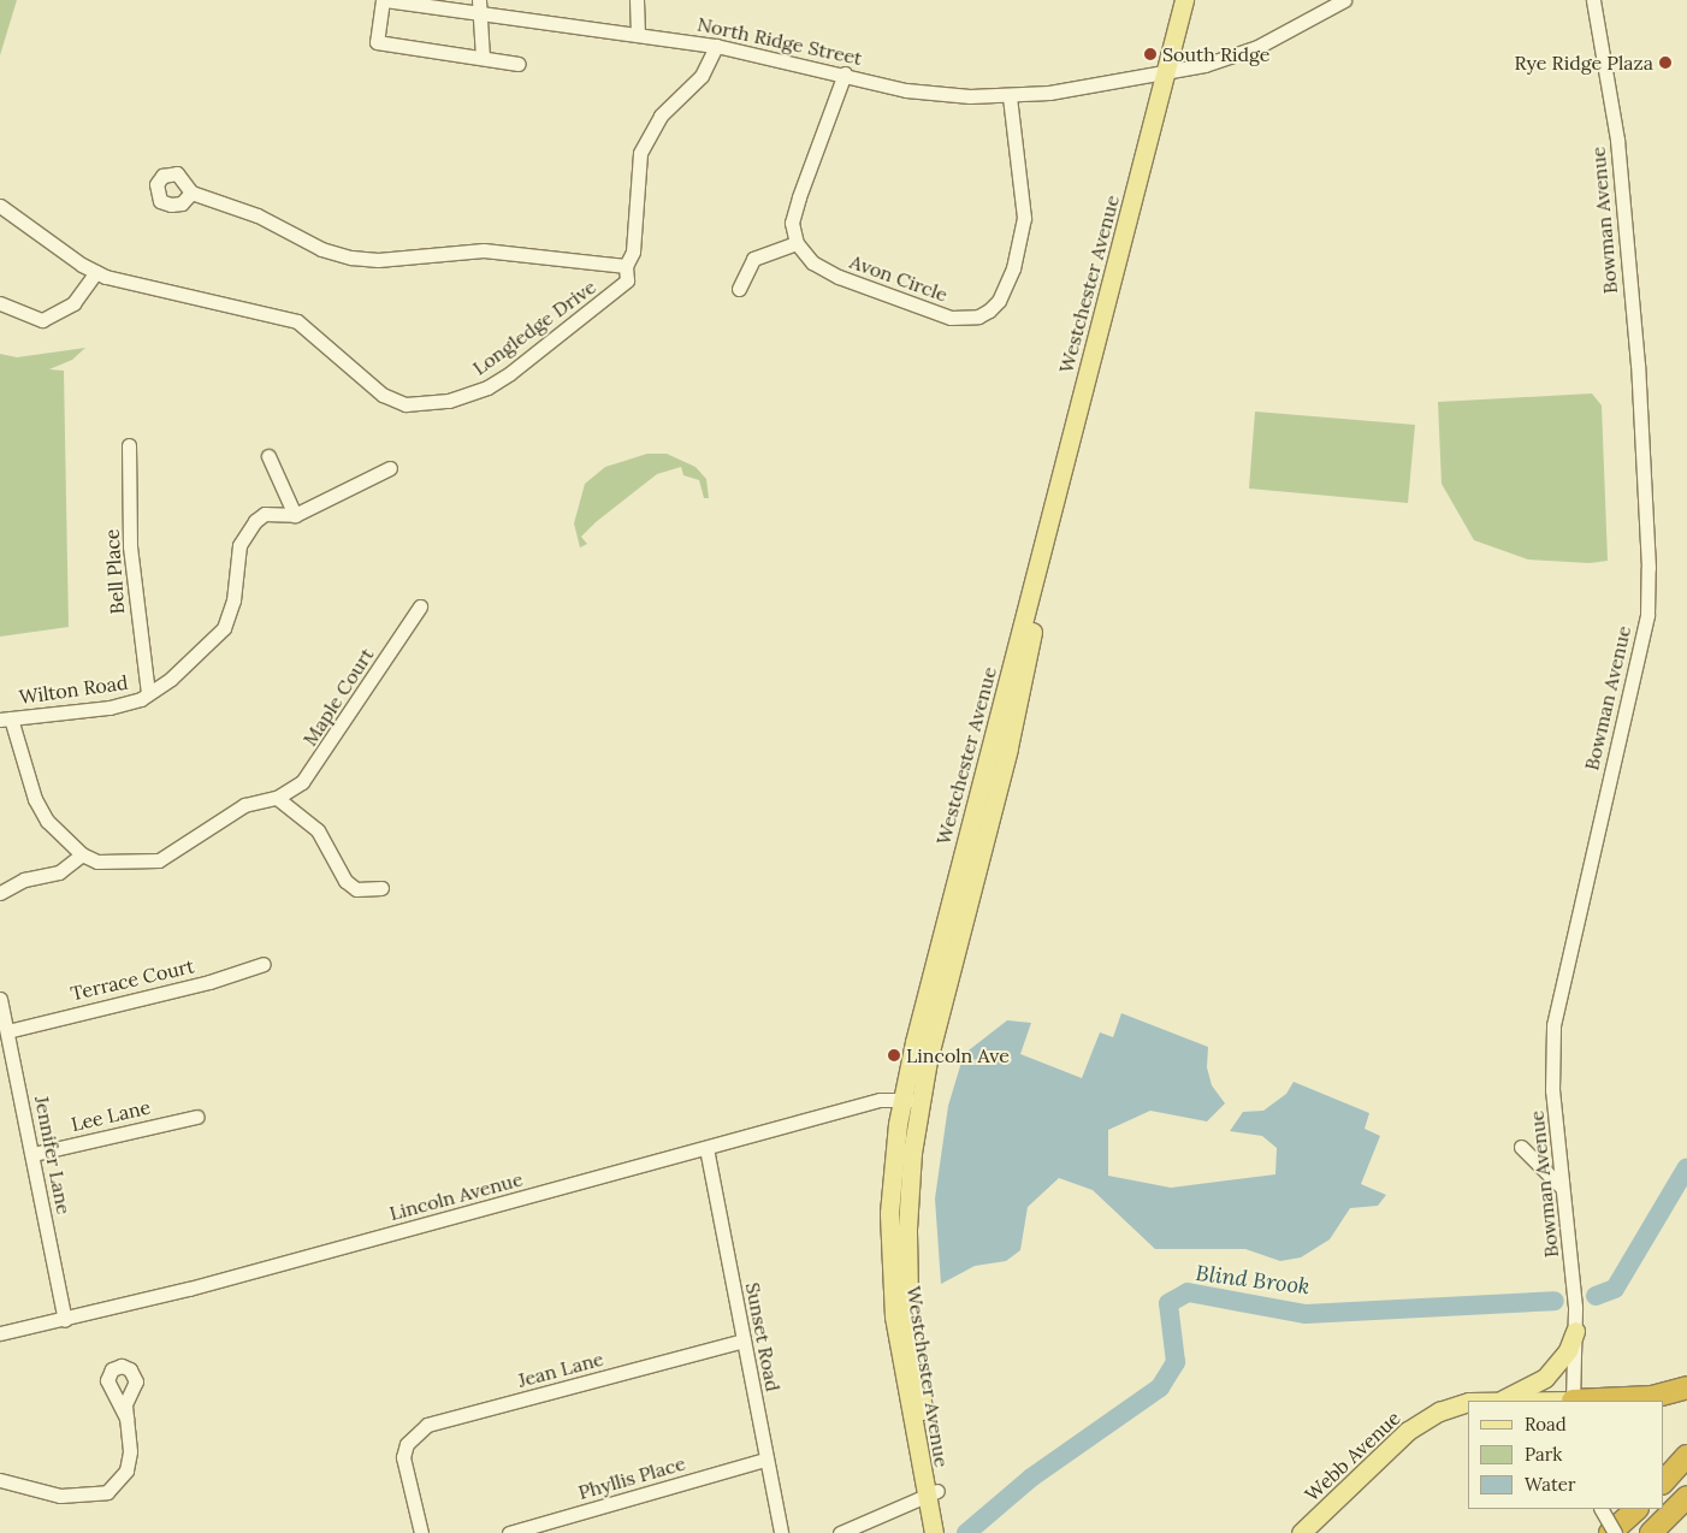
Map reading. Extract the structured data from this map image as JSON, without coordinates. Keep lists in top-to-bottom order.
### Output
{
  "streets": {
    "main road": ["Westchester Avenue", "Webb Avenue"],
    "street": [
      "North Ridge Street",
      "Bowman Avenue",
      "Avon Circle",
      "Longledge Drive",
      "Bell Place",
      "Wilton Road",
      "Maple Court",
      "Terrace Court",
      "Lee Lane",
      "Jennifer Lane",
      "Lincoln Avenue",
      "Sunset Road",
      "Jean Lane",
      "Phyllis Place"
    ]
  },
  "crossings": [
    ["North Ridge Street", "Avon Circle"],
    ["North Ridge Street", "Westchester Avenue"],
    ["North Ridge Street", "Longledge Drive"],
    ["Bowman Avenue", "Webb Avenue"],
    ["Westchester Avenue", "Lincoln Avenue"],
    ["Bell Place", "Wilton Road"],
    ["Terrace Court", "Jennifer Lane"],
    ["Lee Lane", "Jennifer Lane"],
    ["Jennifer Lane", "Lincoln Avenue"],
    ["Lincoln Avenue", "Sunset Road"],
    ["Sunset Road", "Jean Lane"],
    ["Sunset Road", "Phyllis Place"]
  ],
  "water": ["Blind Brook"],
  "places": ["South Ridge", "Rye Ridge Plaza", "Lincoln Ave"],
  "legend": ["Road", "Park", "Water"]
}
